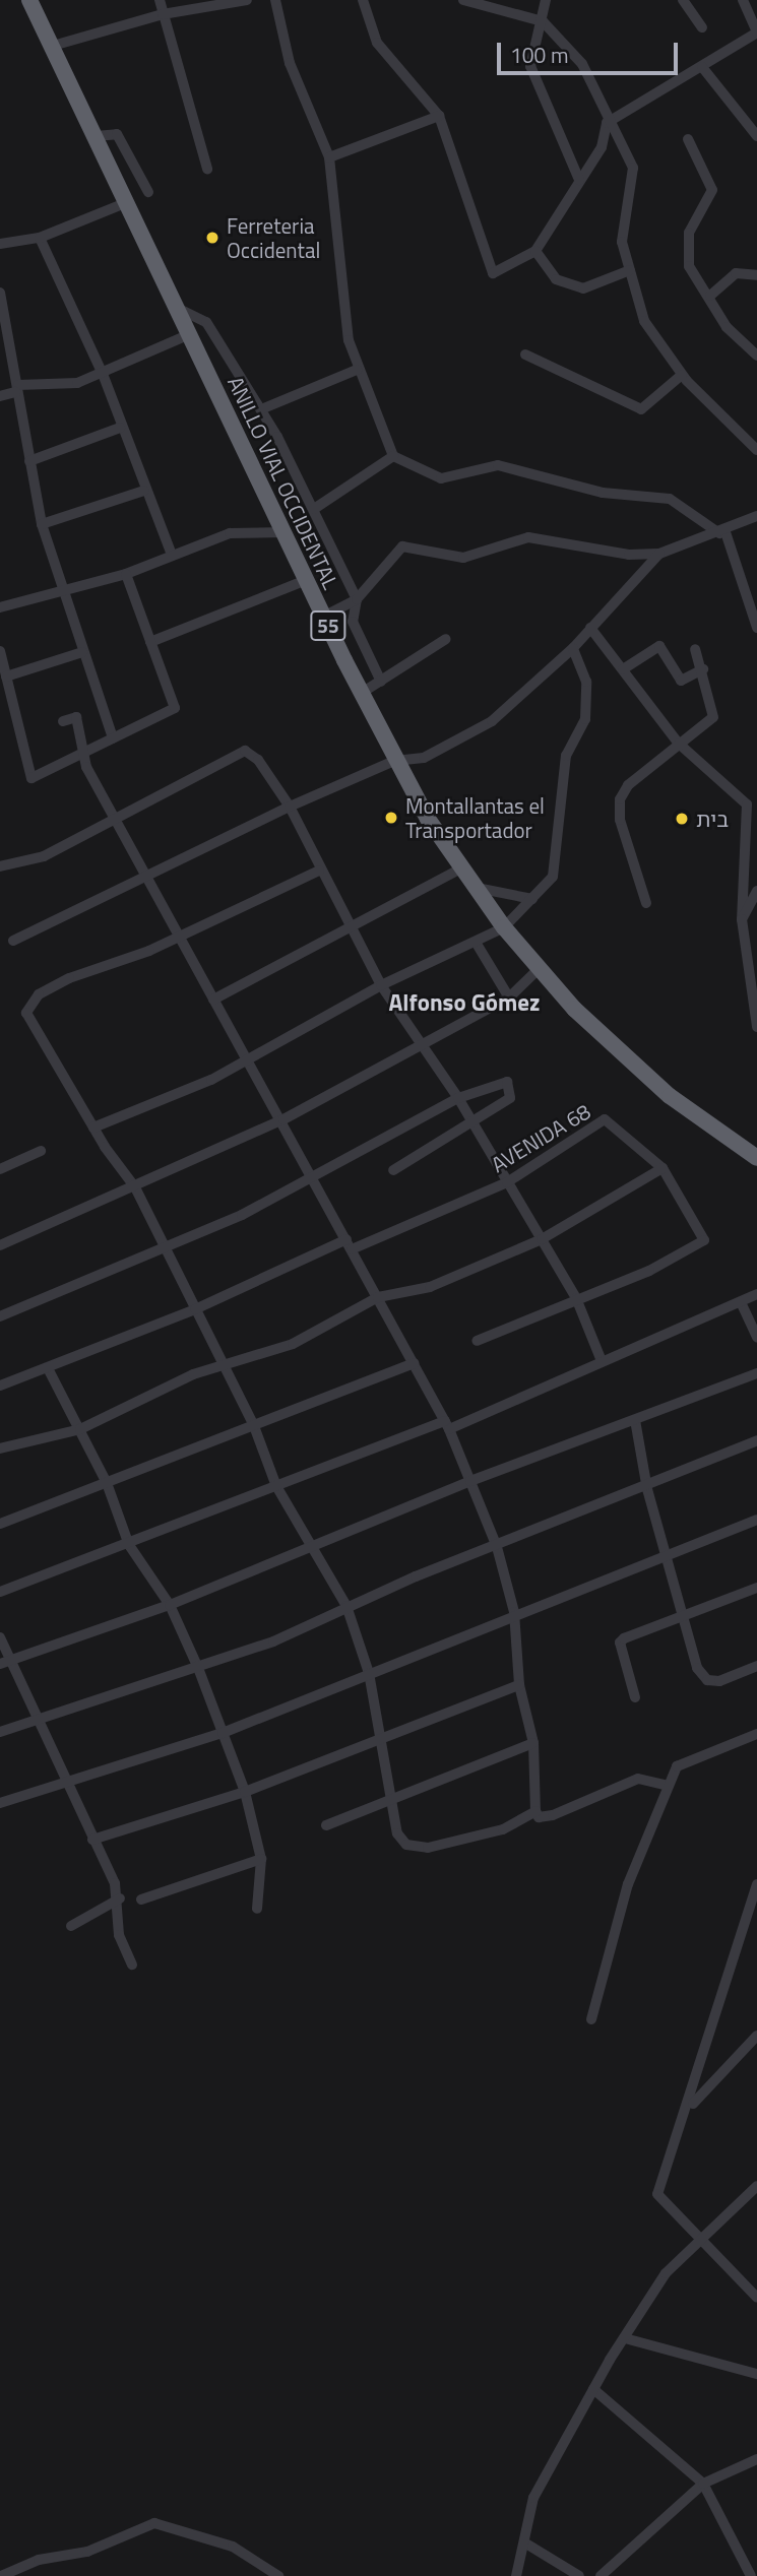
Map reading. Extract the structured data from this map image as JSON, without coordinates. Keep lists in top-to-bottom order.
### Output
{
  "streets": {
    "highway": ["ANILLO VIAL OCCIDENTAL", "55"],
    "street": ["AVENIDA 68"]
  },
  "districts": ["Alfonso Gómez"],
  "places": ["Ferreteria Occidental", "Montallantas el Transportador", "בית"],
  "scale_bar": "100 m"
}
